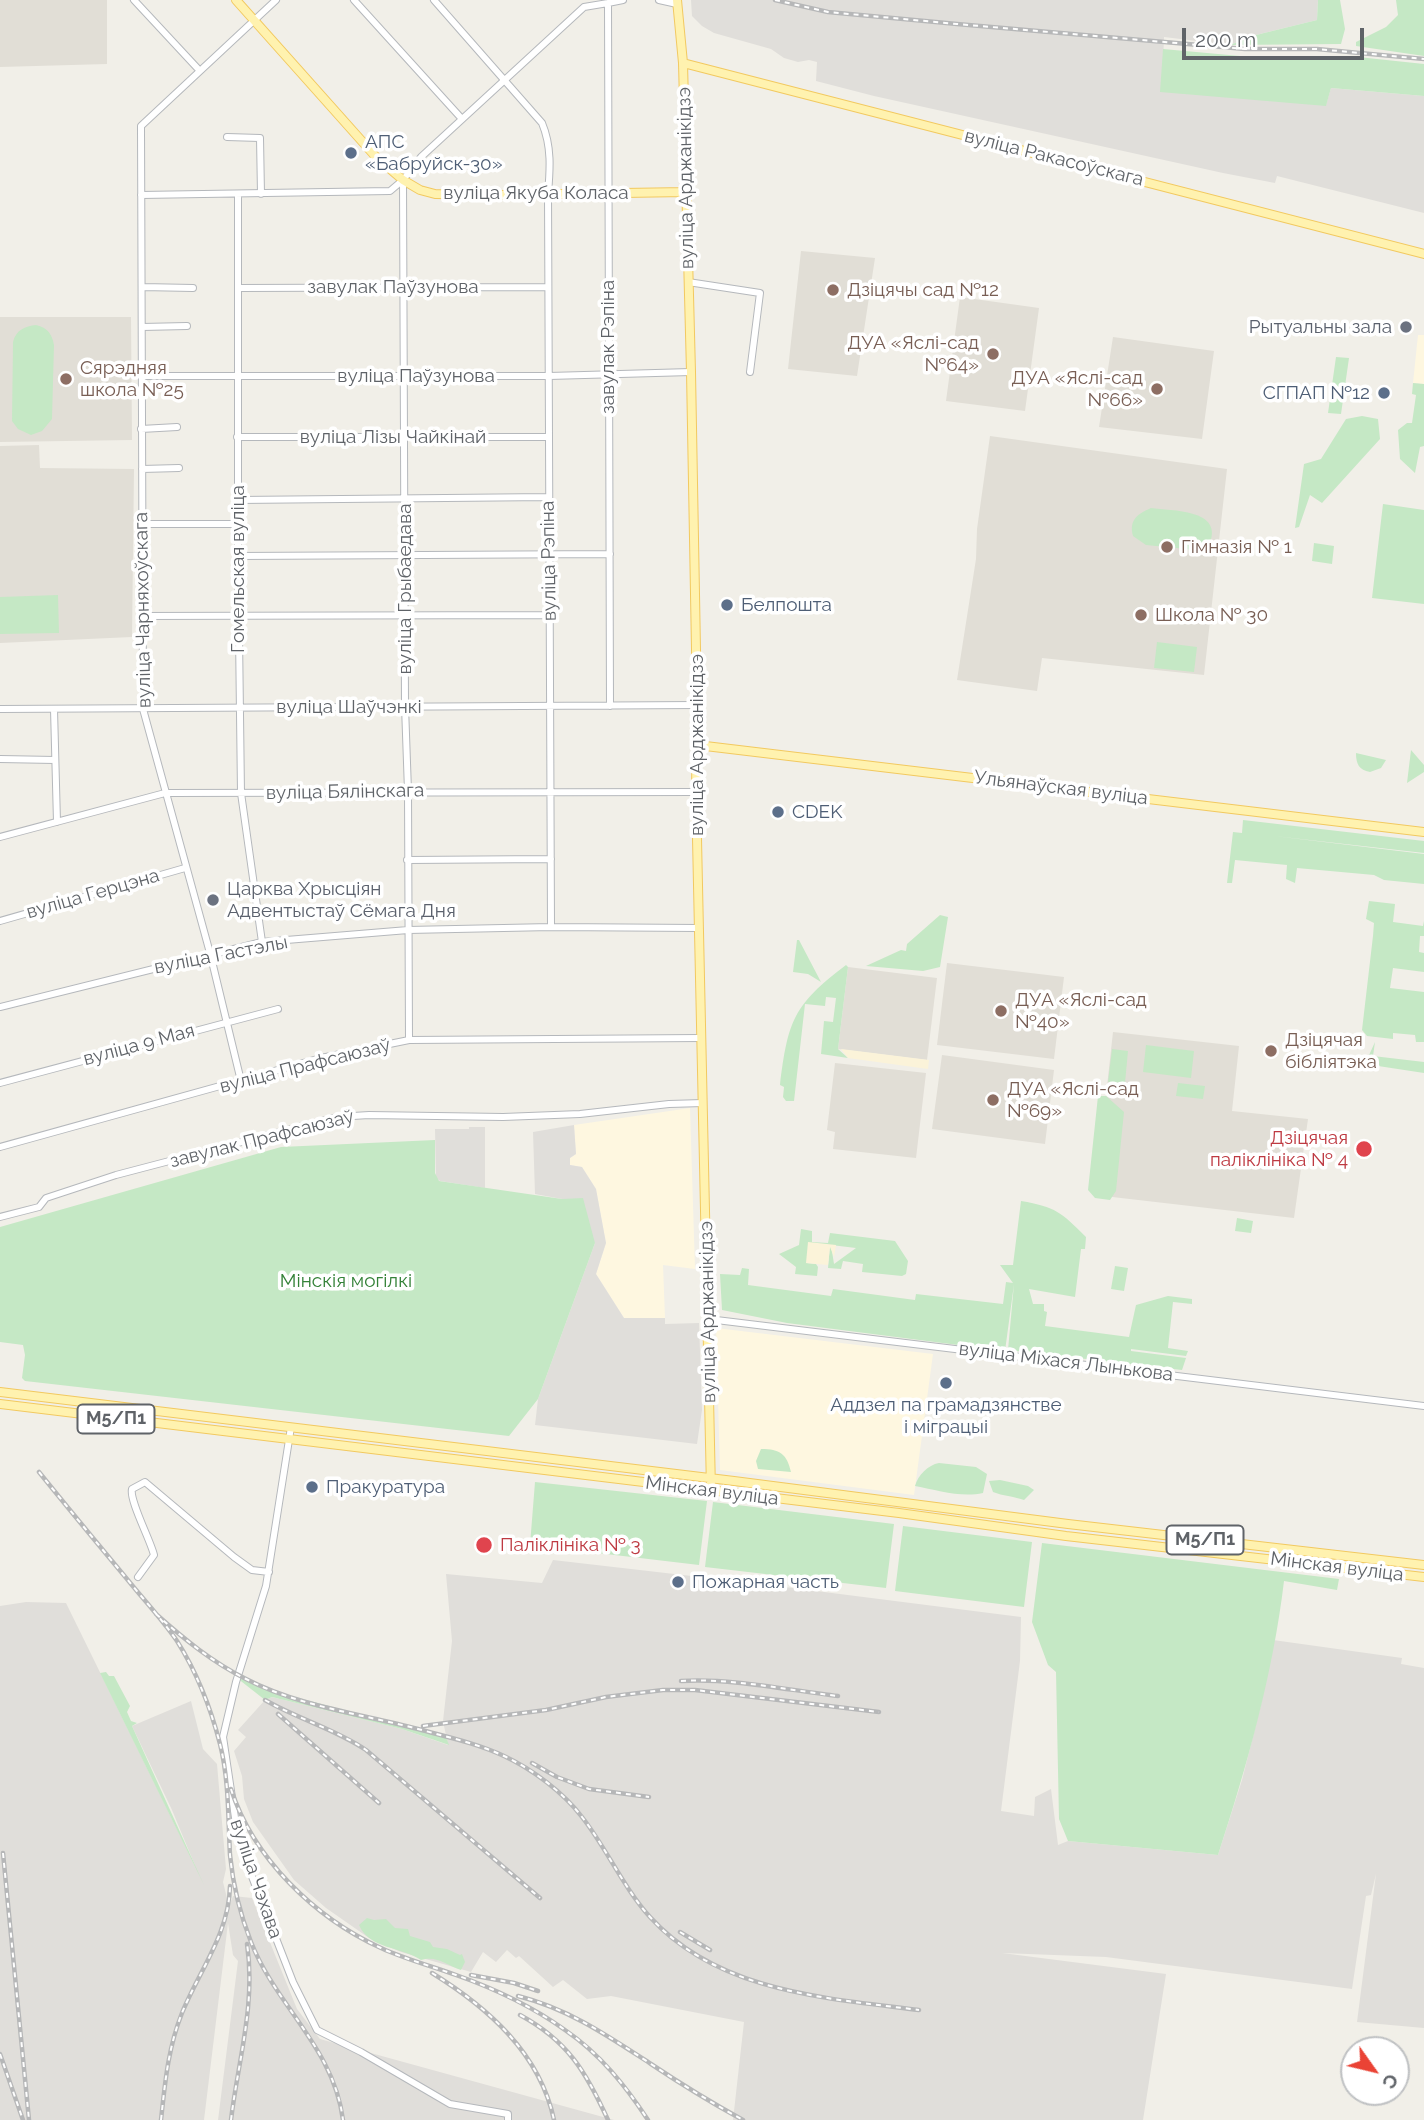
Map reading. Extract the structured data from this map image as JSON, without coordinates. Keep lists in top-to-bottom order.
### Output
{
  "streets": {
    "main road": [
      "вуліца Ракасоўскага",
      "вуліца Арджанікідзэ",
      "вуліца Якуба Коласа",
      "Ульянаўская вуліца",
      "М5/П1",
      "Мінская вуліца"
    ],
    "street": [
      "завулак Паўзунова",
      "завулак Рэпіна",
      "вуліца Паўзунова",
      "вуліца Лізы Чайкінай",
      "вуліца Рэпіна",
      "Гомельская вуліца",
      "вуліца Грыбаедава",
      "вуліца Чарняхоўскага",
      "вуліца Шаўчэнкі",
      "вуліца Бялінскага",
      "вуліца Герцэна",
      "вуліца Гастэлы",
      "вуліца 9 Мая",
      "вуліца Прафсаюзаў",
      "завулак Прафсаюзаў",
      "вуліца Міхася Лынькова",
      "вуліца Чэхава"
    ]
  },
  "crossings": [
    ["вуліца Ракасоўскага", "вуліца Арджанікідзэ"],
    ["вуліца Арджанікідзэ", "вуліца Якуба Коласа"],
    ["вуліца Арджанікідзэ", "вуліца Паўзунова"],
    ["вуліца Арджанікідзэ", "вуліца Шаўчэнкі"],
    ["вуліца Арджанікідзэ", "Ульянаўская вуліца"],
    ["вуліца Арджанікідзэ", "вуліца Бялінскага"],
    ["вуліца Арджанікідзэ", "вуліца Гастэлы"],
    ["вуліца Арджанікідзэ", "вуліца Прафсаюзаў"],
    ["вуліца Арджанікідзэ", "завулак Прафсаюзаў"],
    ["вуліца Арджанікідзэ", "вуліца Міхася Лынькова"],
    ["вуліца Арджанікідзэ", "Мінская вуліца"],
    ["вуліца Якуба Коласа", "завулак Рэпіна"],
    ["вуліца Якуба Коласа", "вуліца Рэпіна"],
    ["вуліца Якуба Коласа", "вуліца Грыбаедава"],
    ["завулак Паўзунова", "вуліца Рэпіна"],
    ["завулак Паўзунова", "Гомельская вуліца"],
    ["завулак Паўзунова", "вуліца Грыбаедава"],
    ["завулак Рэпіна", "вуліца Паўзунова"],
    ["завулак Рэпіна", "вуліца Шаўчэнкі"],
    ["вуліца Паўзунова", "вуліца Рэпіна"],
    ["вуліца Паўзунова", "Гомельская вуліца"],
    ["вуліца Паўзунова", "вуліца Грыбаедава"],
    ["вуліца Паўзунова", "вуліца Чарняхоўскага"],
    ["вуліца Лізы Чайкінай", "вуліца Рэпіна"],
    ["вуліца Лізы Чайкінай", "Гомельская вуліца"],
    ["вуліца Лізы Чайкінай", "вуліца Грыбаедава"],
    ["вуліца Рэпіна", "вуліца Шаўчэнкі"],
    ["вуліца Рэпіна", "вуліца Бялінскага"],
    ["вуліца Рэпіна", "вуліца Гастэлы"],
    ["Гомельская вуліца", "вуліца Шаўчэнкі"],
    ["Гомельская вуліца", "вуліца Бялінскага"],
    ["Гомельская вуліца", "вуліца Гастэлы"],
    ["вуліца Грыбаедава", "вуліца Шаўчэнкі"],
    ["вуліца Грыбаедава", "вуліца Бялінскага"],
    ["вуліца Грыбаедава", "вуліца Гастэлы"],
    ["вуліца Грыбаедава", "вуліца Прафсаюзаў"],
    ["вуліца Чарняхоўскага", "вуліца Шаўчэнкі"],
    ["вуліца Чарняхоўскага", "вуліца Бялінскага"],
    ["вуліца Чарняхоўскага", "вуліца Герцэна"],
    ["вуліца Чарняхоўскага", "вуліца Гастэлы"],
    ["вуліца Чарняхоўскага", "вуліца 9 Мая"],
    ["вуліца Чарняхоўскага", "вуліца Прафсаюзаў"],
    ["Мінская вуліца", "вуліца Чэхава"]
  ],
  "parks": ["Мінскія могілкі"],
  "places": [
    "АПС «Бабруйск-30»",
    "Дзіцячы сад №12",
    "Рытуальны зала",
    "ДУА «Яслі-сад №64»",
    "Сярэдняя школа №25",
    "ДУА «Яслі-сад №66»",
    "СГПАП №12",
    "Гімназія № 1",
    "Белпошта",
    "Школа № 30",
    "CDEK",
    "Царква Хрысціян Адвентыстаў Сёмага Дня",
    "ДУА «Яслі-сад №40»",
    "Дзіцячая бібліятэка",
    "ДУА «Яслі-сад №69»",
    "Дзіцячая паліклініка № 4",
    "Аддзел па грамадзянстве і міграцыі",
    "Пракуратура",
    "Паліклініка № 3",
    "Пожарная часть"
  ],
  "scale_bar": "200 m",
  "north": "bottom right"
}
